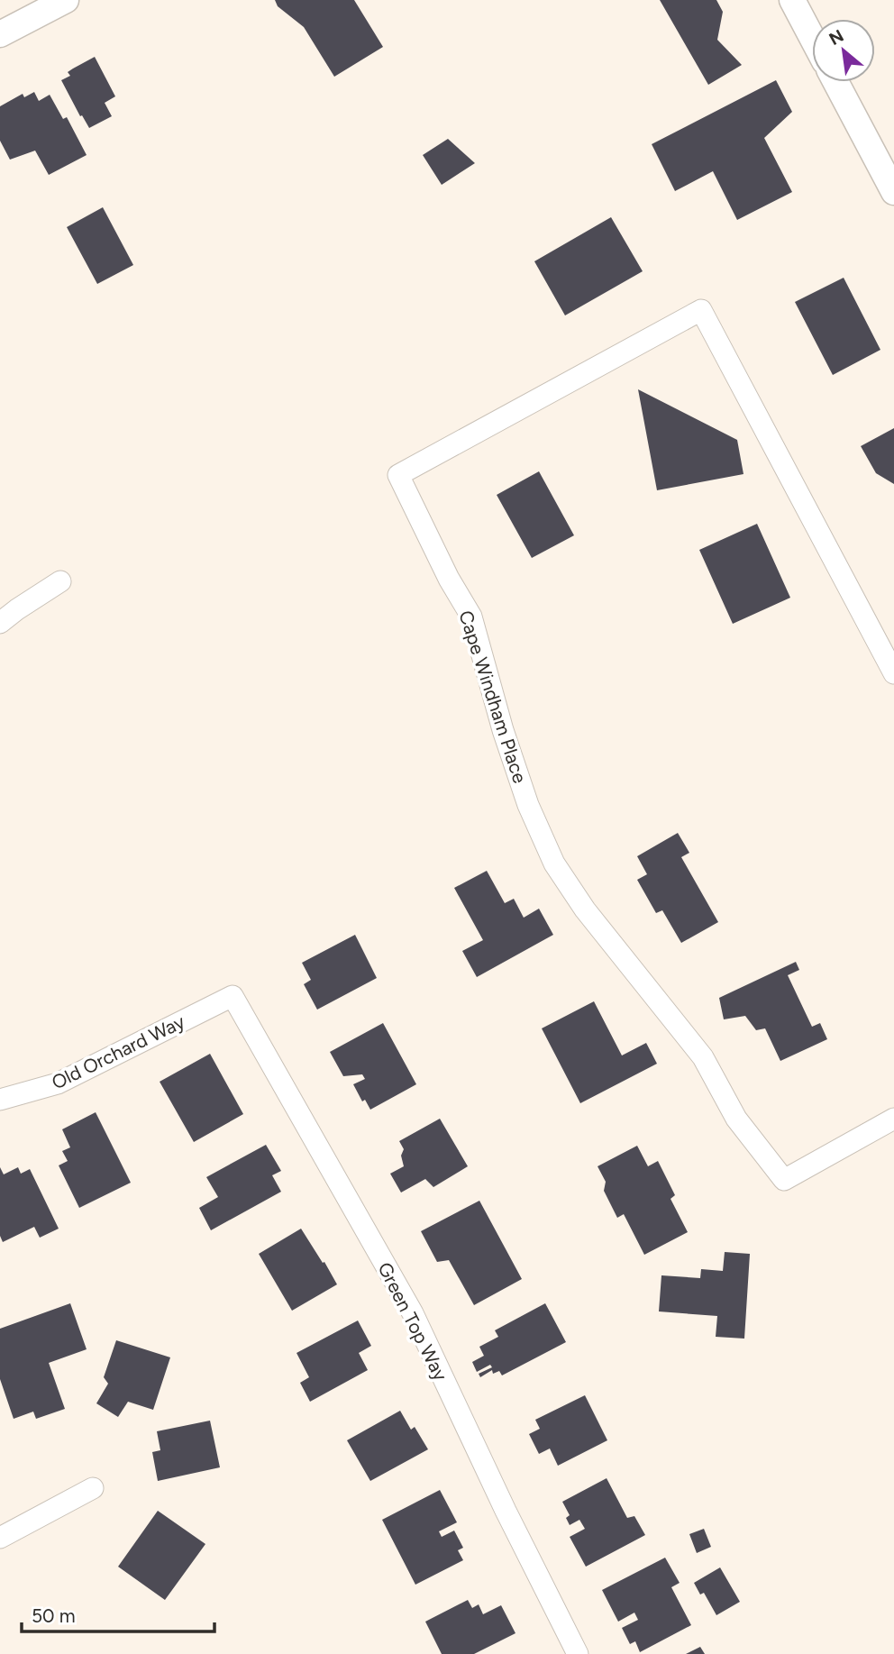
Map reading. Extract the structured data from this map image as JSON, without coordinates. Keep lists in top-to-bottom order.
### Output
{
  "streets": {
    "street": ["Cape Windham Place", "Old Orchard Way", "Green Top Way"]
  },
  "crossings": [
    ["Old Orchard Way", "Green Top Way"]
  ],
  "scale_bar": "50 m",
  "north": "top left"
}
